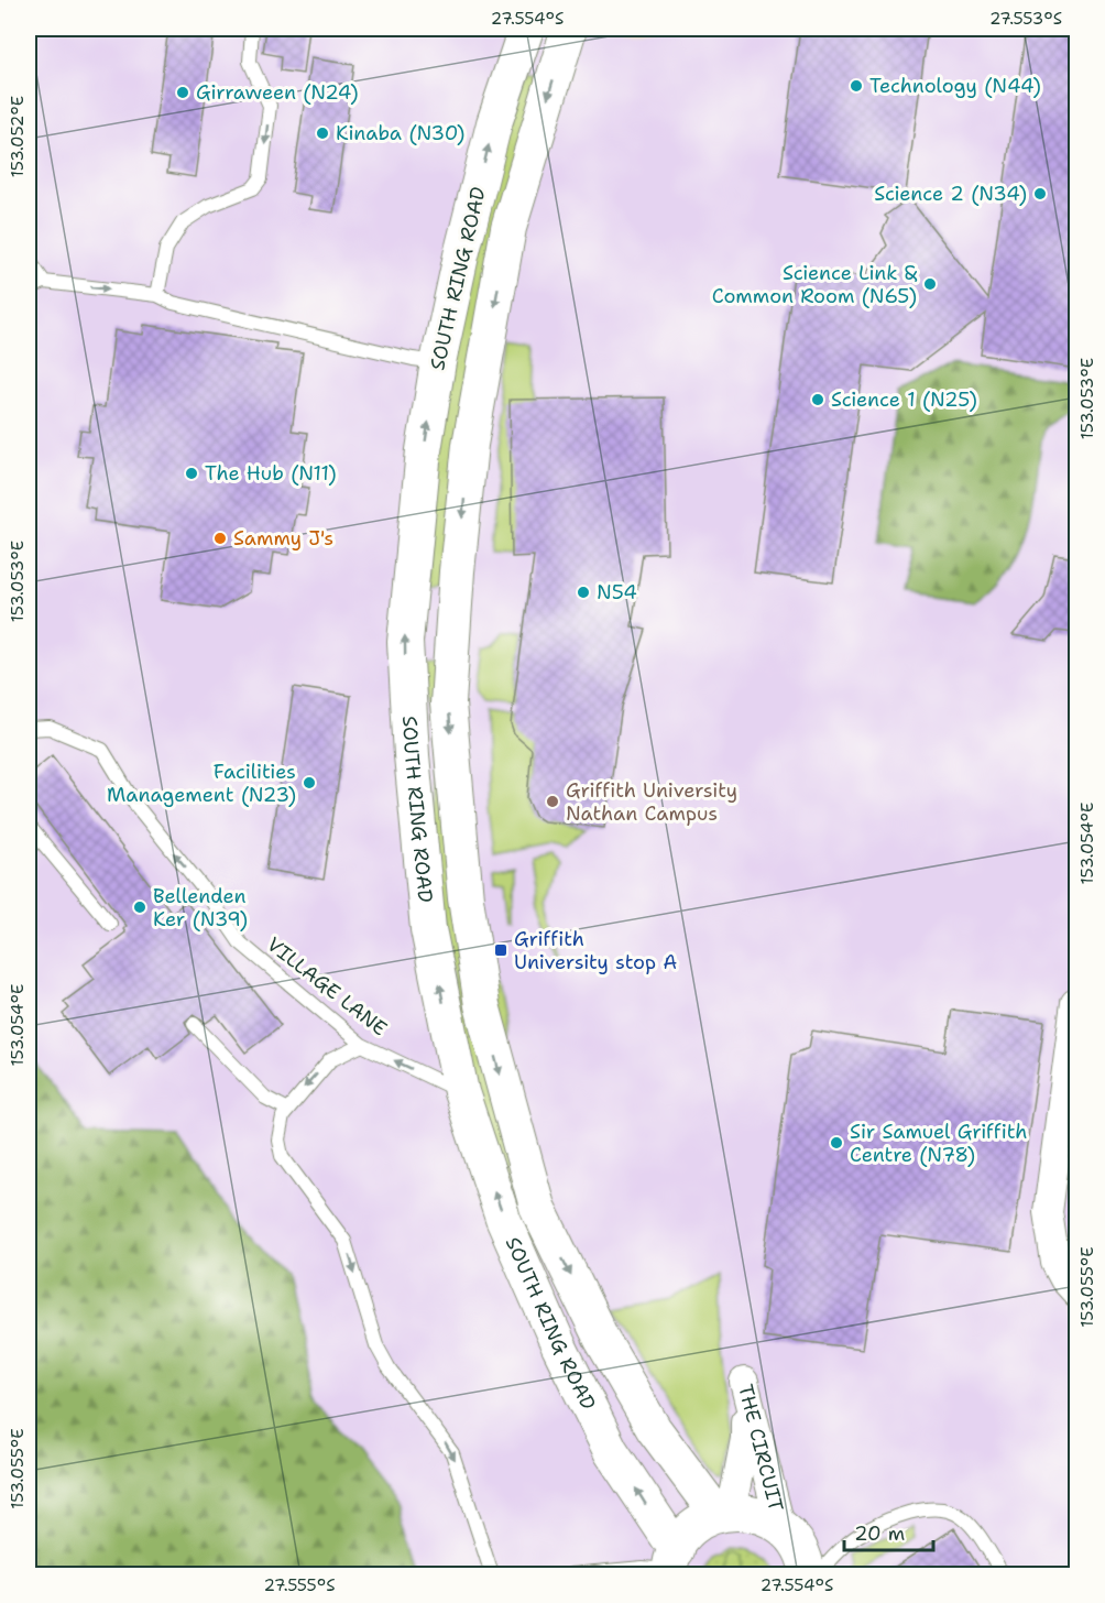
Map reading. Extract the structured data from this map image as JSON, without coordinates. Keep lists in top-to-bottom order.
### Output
{
  "streets": {
    "street": ["SOUTH RING ROAD", "THE CIRCUIT"],
    "lane": ["VILLAGE LANE"]
  },
  "crossings": [
    ["SOUTH RING ROAD", "VILLAGE LANE"],
    ["SOUTH RING ROAD", "THE CIRCUIT"]
  ],
  "places": {
    "other": [
      "Technology (N44)",
      "Girraween (N24)",
      "Kinaba (N30)",
      "Science 2 (N34)",
      "Science Link & Common Room (N65)",
      "Science 1 (N25)",
      "The Hub (N11)",
      "Sammy J's",
      "N54",
      "Facilities Management (N23)",
      "Griffith University Nathan Campus",
      "Bellenden Ker (N39)",
      "Sir Samuel Griffith Centre (N78)"
    ],
    "transit": ["Griffith University stop A"]
  },
  "scale_bar": "20 m",
  "coordinates": [
    "27.554°S",
    "27.553°S",
    "153.052°E",
    "153.053°E",
    "153.054°E",
    "153.055°E",
    "27.555°S"
  ]
}
